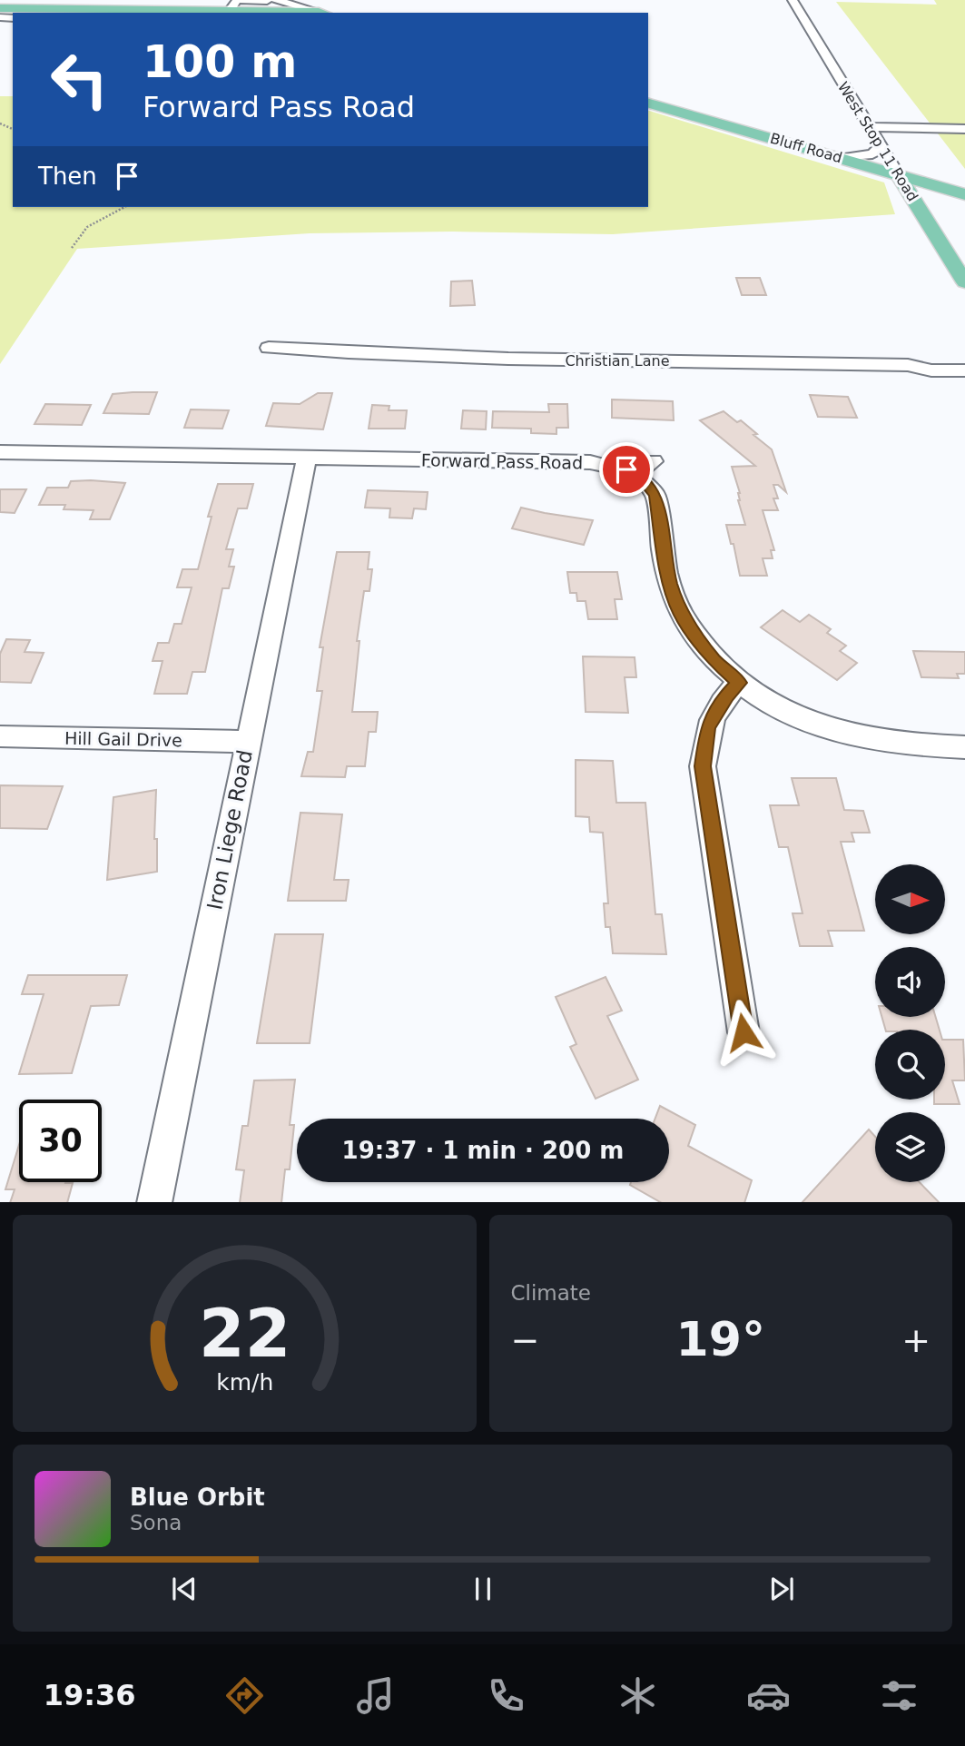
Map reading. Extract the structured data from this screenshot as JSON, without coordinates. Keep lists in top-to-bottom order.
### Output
{
  "streets": {
    "main road": ["West Stop 11 Road", "Bluff Road"],
    "street": [
      "Christian Lane",
      "Forward Pass Road",
      "Hill Gail Drive",
      "Iron Liege Road"
    ]
  },
  "crossings": [
    ["West Stop 11 Road", "Bluff Road"],
    ["Forward Pass Road", "Iron Liege Road"],
    ["Hill Gail Drive", "Iron Liege Road"]
  ],
  "north": "right",
  "page": {
    "turn": ["100 m", "Forward Pass Road"],
    "then": "Then",
    "limit": "30",
    "trip": "19:37 · 1 min · 200 m",
    "tile": "Climate",
    "heat": ["−", "19°", "+"],
    "song": ["Blue Orbit", "Sona"],
    "tabs": "19:36",
    "gauge": ["22", "km/h"]
  }
}
